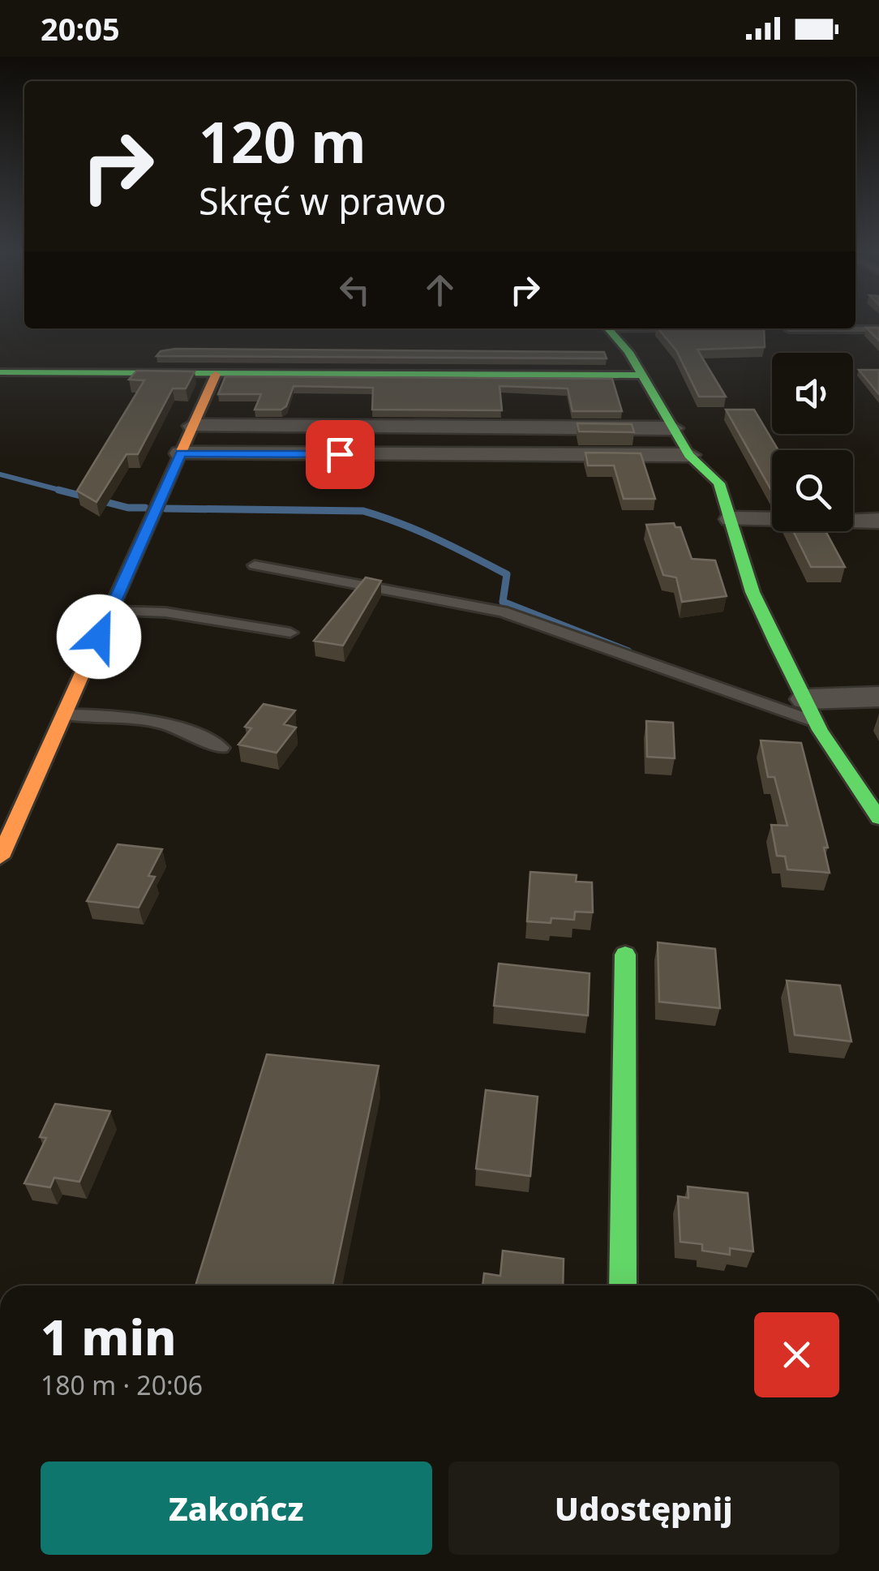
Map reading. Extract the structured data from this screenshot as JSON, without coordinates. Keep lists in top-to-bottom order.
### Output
{
  "page": {
    "status": "20:05",
    "turn": ["120 m", "Skręć w prawo"],
    "heading": ["1 min", "180 m · 20:06"],
    "buttons": ["Zakończ", "Udostępnij"]
  }
}
